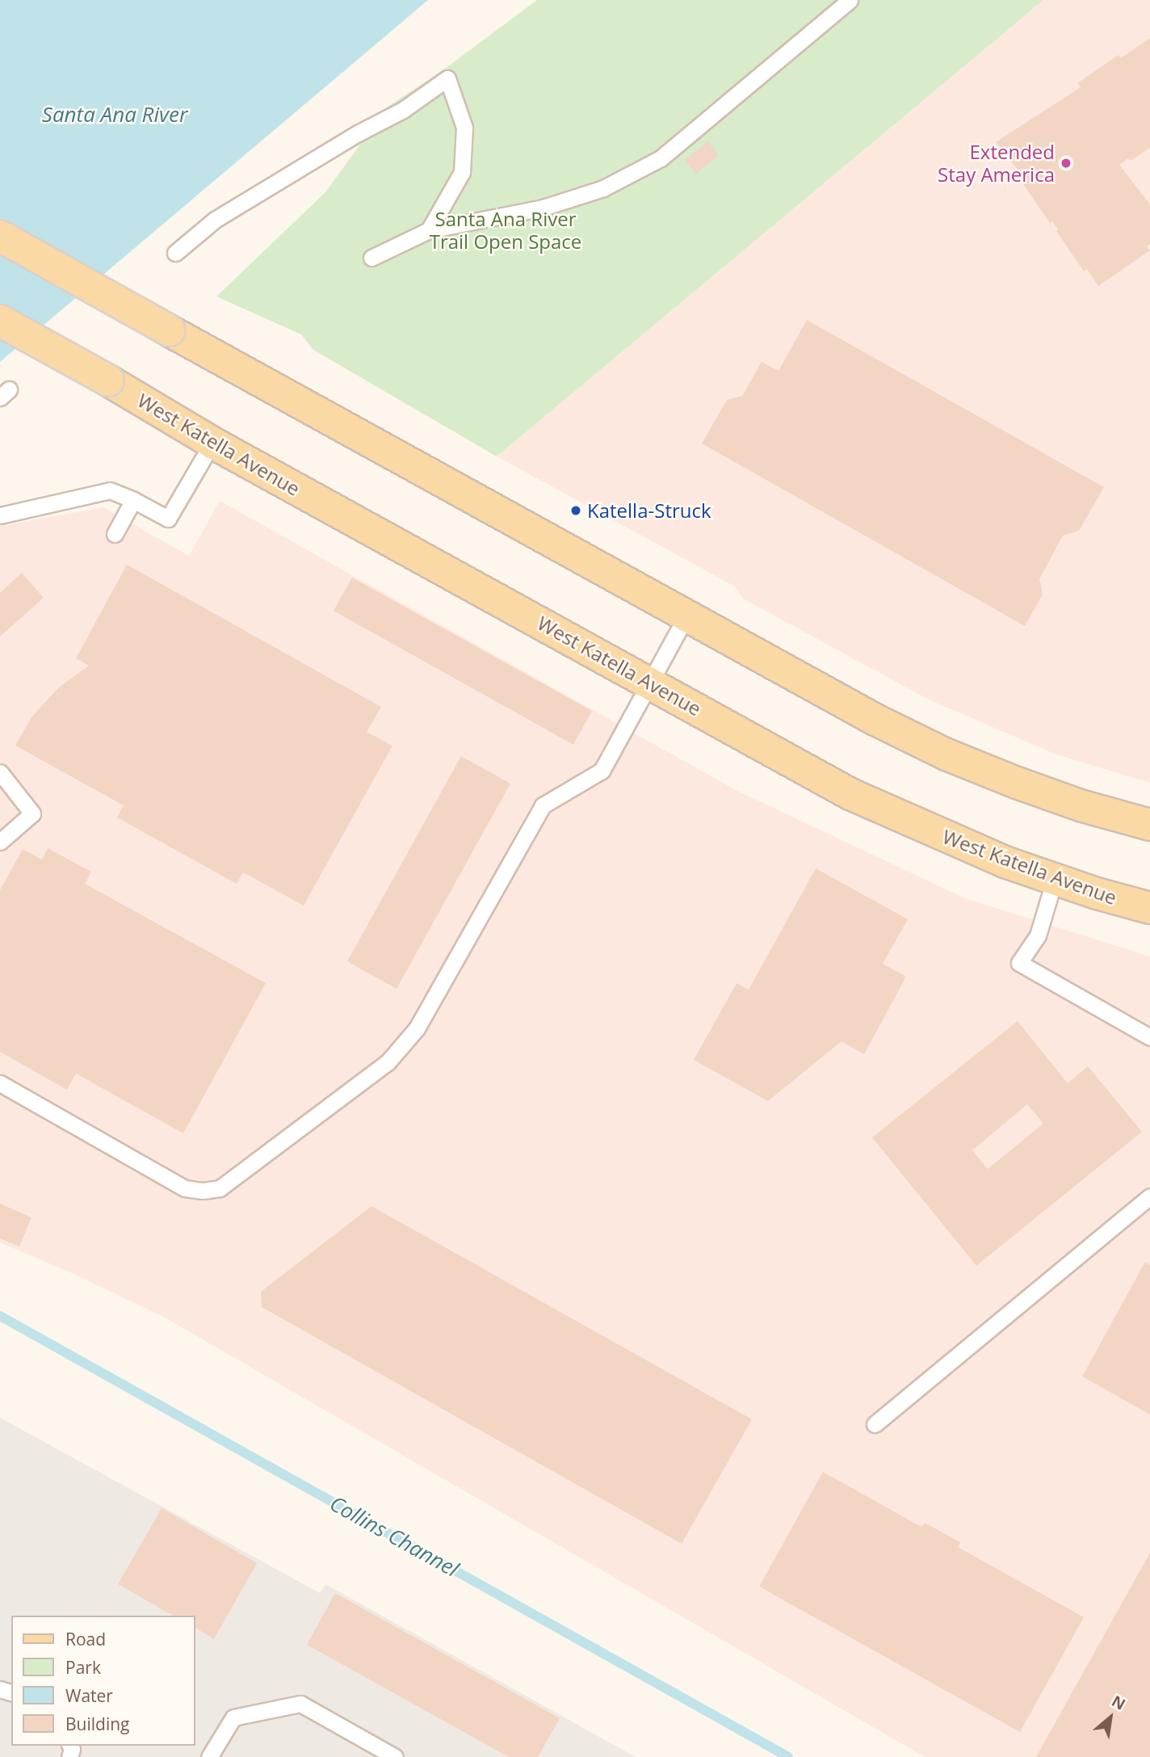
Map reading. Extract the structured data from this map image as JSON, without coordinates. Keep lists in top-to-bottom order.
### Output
{
  "streets": {
    "main road": ["West Katella Avenue"]
  },
  "water": ["Santa Ana River", "Collins Channel"],
  "parks": ["Santa Ana River Trail Open Space"],
  "places": ["Extended Stay America", "Katella-Struck"],
  "legend": [
    "Road",
    "Park",
    "Water",
    "Building"
  ],
  "north": "top right"
}
